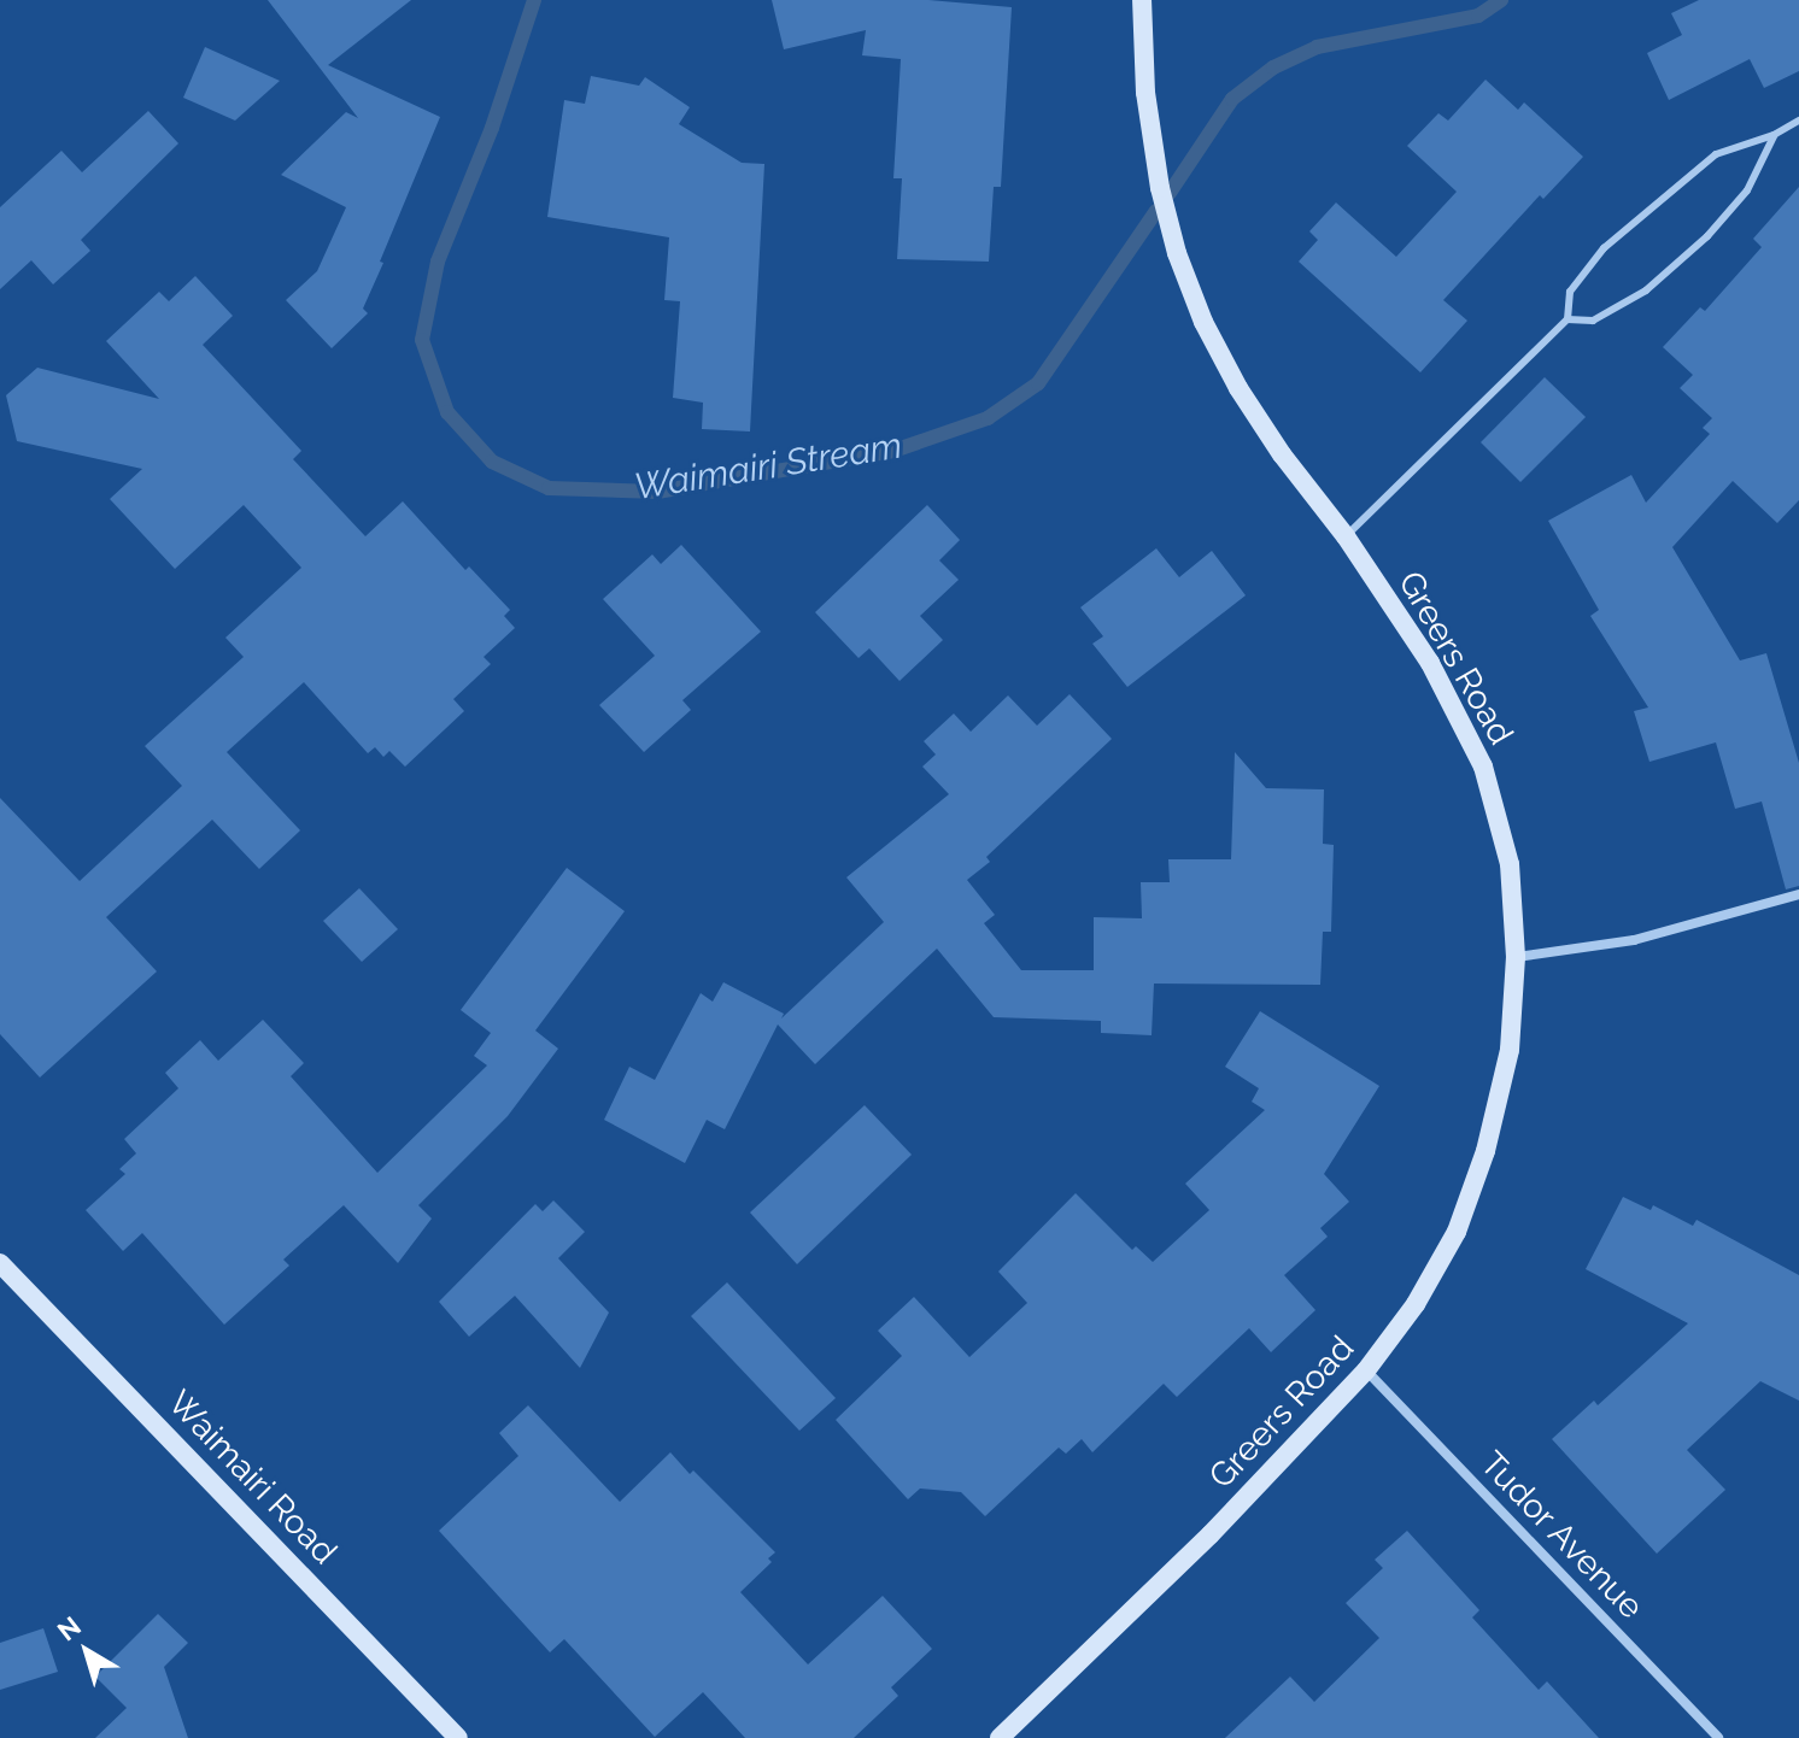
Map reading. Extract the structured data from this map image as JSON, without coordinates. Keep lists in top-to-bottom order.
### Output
{
  "streets": {
    "street": ["Greers Road", "Waimairi Road", "Tudor Avenue"]
  },
  "crossings": [
    ["Greers Road", "Tudor Avenue"]
  ],
  "water": ["Waimairi Stream"],
  "north": "top left"
}
